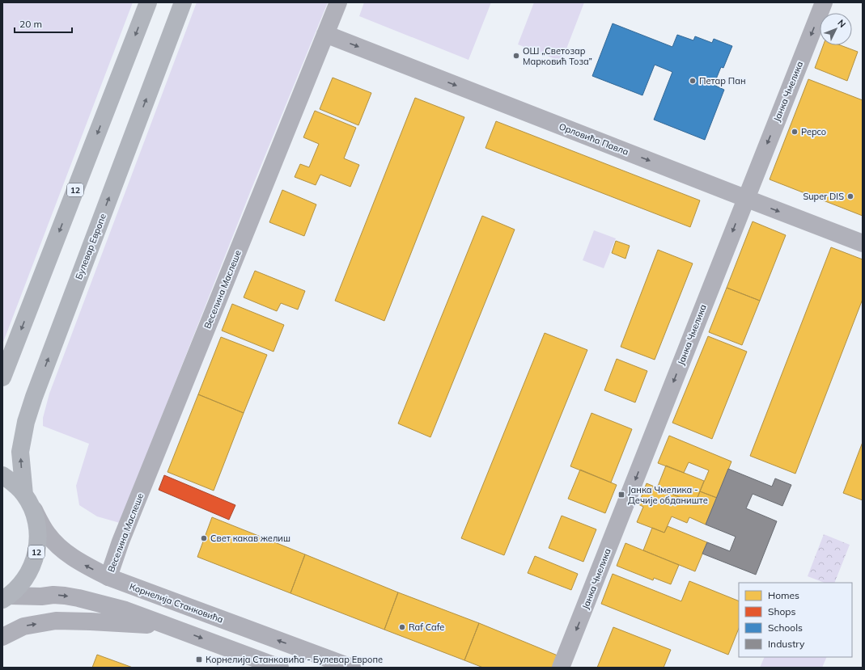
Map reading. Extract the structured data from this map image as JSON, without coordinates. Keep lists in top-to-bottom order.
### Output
{
  "streets": {
    "main road": ["12", "Булевар Европе", "Корнелија Станковића"],
    "street": ["Јанка Чмелика", "Орловића Павла", "Веселина Маслеше"]
  },
  "crossings": [
    ["Јанка Чмелика", "Орловића Павла"],
    ["Орловића Павла", "Веселина Маслеше"],
    ["12", "Булевар Европе"],
    ["12", "Корнелија Станковића"],
    ["Булевар Европе", "Корнелија Станковића"],
    ["Веселина Маслеше", "Корнелија Станковића"]
  ],
  "one_way": ["Јанка Чмелика", "Орловића Павла"],
  "places": {
    "other": [
      "ОШ „Светозар Марковић Тоза”",
      "Петар Пан",
      "Pepco",
      "Super DIS",
      "Свет какав желиш",
      "Raf Cafe"
    ],
    "transit": ["Јанка Чмелика - Дечије обданиште", "Корнелија Станковића - Булевар Европе"]
  },
  "legend": [
    "Homes",
    "Shops",
    "Schools",
    "Industry"
  ],
  "scale_bar": "20 m",
  "north": "top right"
}
